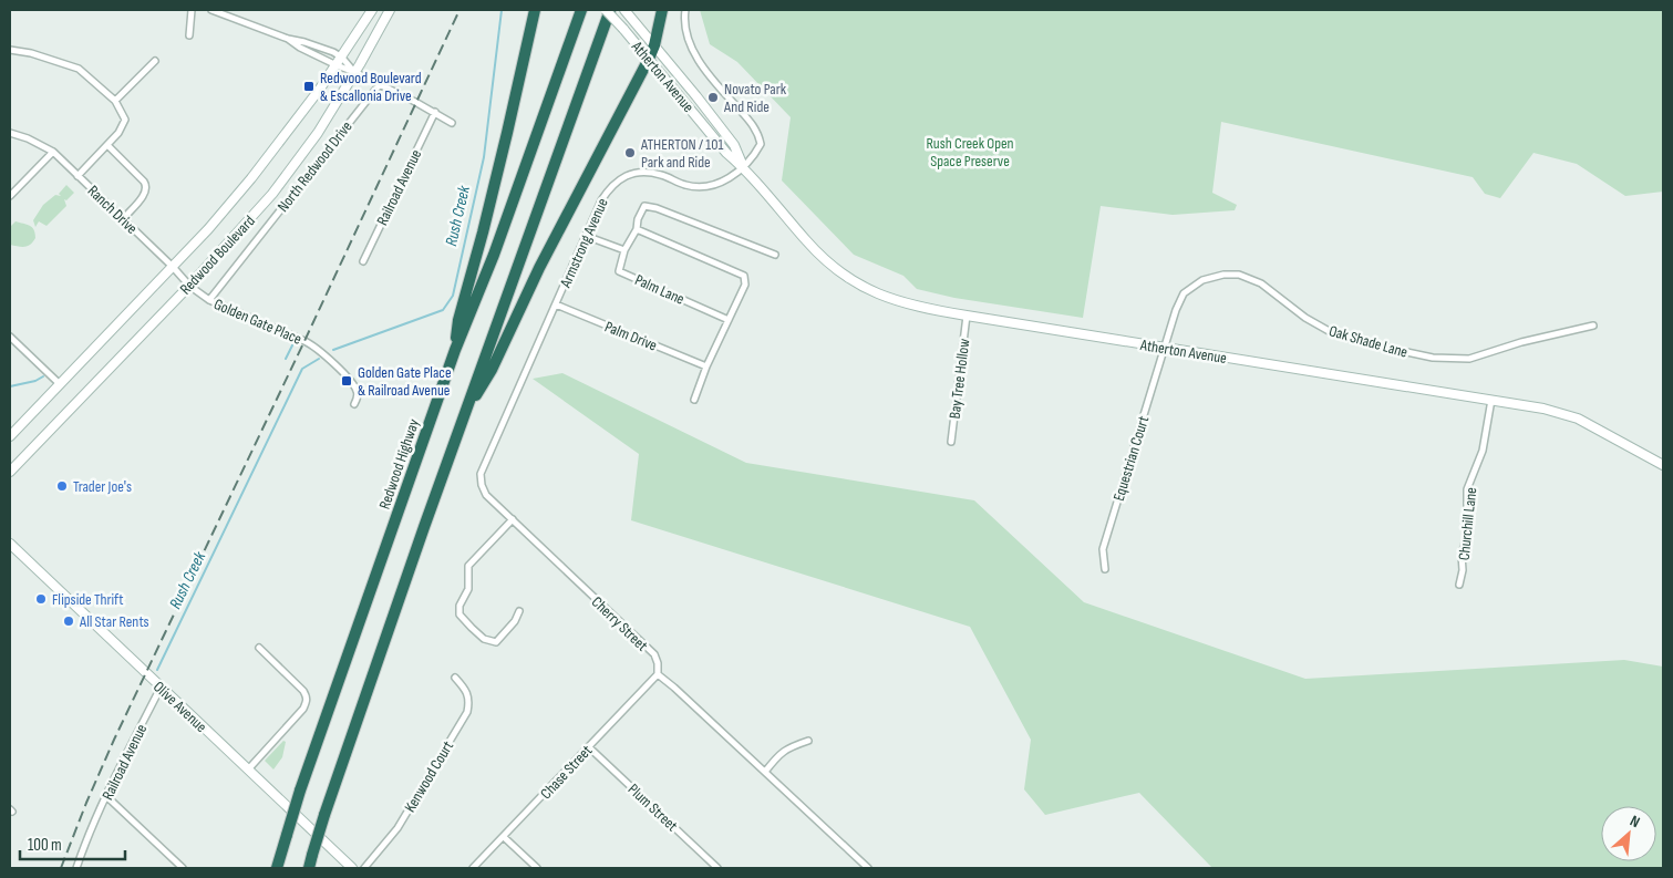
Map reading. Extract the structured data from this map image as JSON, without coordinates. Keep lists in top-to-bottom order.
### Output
{
  "streets": {
    "highway": ["Redwood Highway"],
    "main road": ["Atherton Avenue", "Redwood Boulevard", "Olive Avenue"],
    "street": [
      "North Redwood Drive",
      "Railroad Avenue",
      "Ranch Drive",
      "Armstrong Avenue",
      "Palm Lane",
      "Golden Gate Place",
      "Palm Drive",
      "Oak Shade Lane",
      "Bay Tree Hollow",
      "Equestrian Court",
      "Churchill Lane",
      "Cherry Street",
      "Chase Street",
      "Kenwood Court",
      "Plum Street"
    ]
  },
  "crossings": [
    ["Atherton Avenue", "Armstrong Avenue"],
    ["Atherton Avenue", "Oak Shade Lane"],
    ["Atherton Avenue", "Bay Tree Hollow"],
    ["Atherton Avenue", "Equestrian Court"],
    ["Atherton Avenue", "Churchill Lane"],
    ["North Redwood Drive", "Golden Gate Place"],
    ["Railroad Avenue", "Olive Avenue"],
    ["Ranch Drive", "Redwood Boulevard"],
    ["Ranch Drive", "Golden Gate Place"],
    ["Armstrong Avenue", "Palm Drive"],
    ["Armstrong Avenue", "Cherry Street"],
    ["Redwood Boulevard", "Golden Gate Place"],
    ["Oak Shade Lane", "Equestrian Court"],
    ["Cherry Street", "Chase Street"],
    ["Chase Street", "Plum Street"]
  ],
  "water": ["Rush Creek"],
  "parks": ["Rush Creek Open Space Preserve"],
  "places": {
    "transit": ["Redwood Boulevard & Escallonia Drive", "Golden Gate Place & Railroad Avenue"],
    "other": [
      "Novato Park And Ride",
      "ATHERTON / 101 Park and Ride",
      "Trader Joe's",
      "Flipside Thrift",
      "All Star Rents"
    ]
  },
  "scale_bar": "100 m",
  "north": "top right"
}
